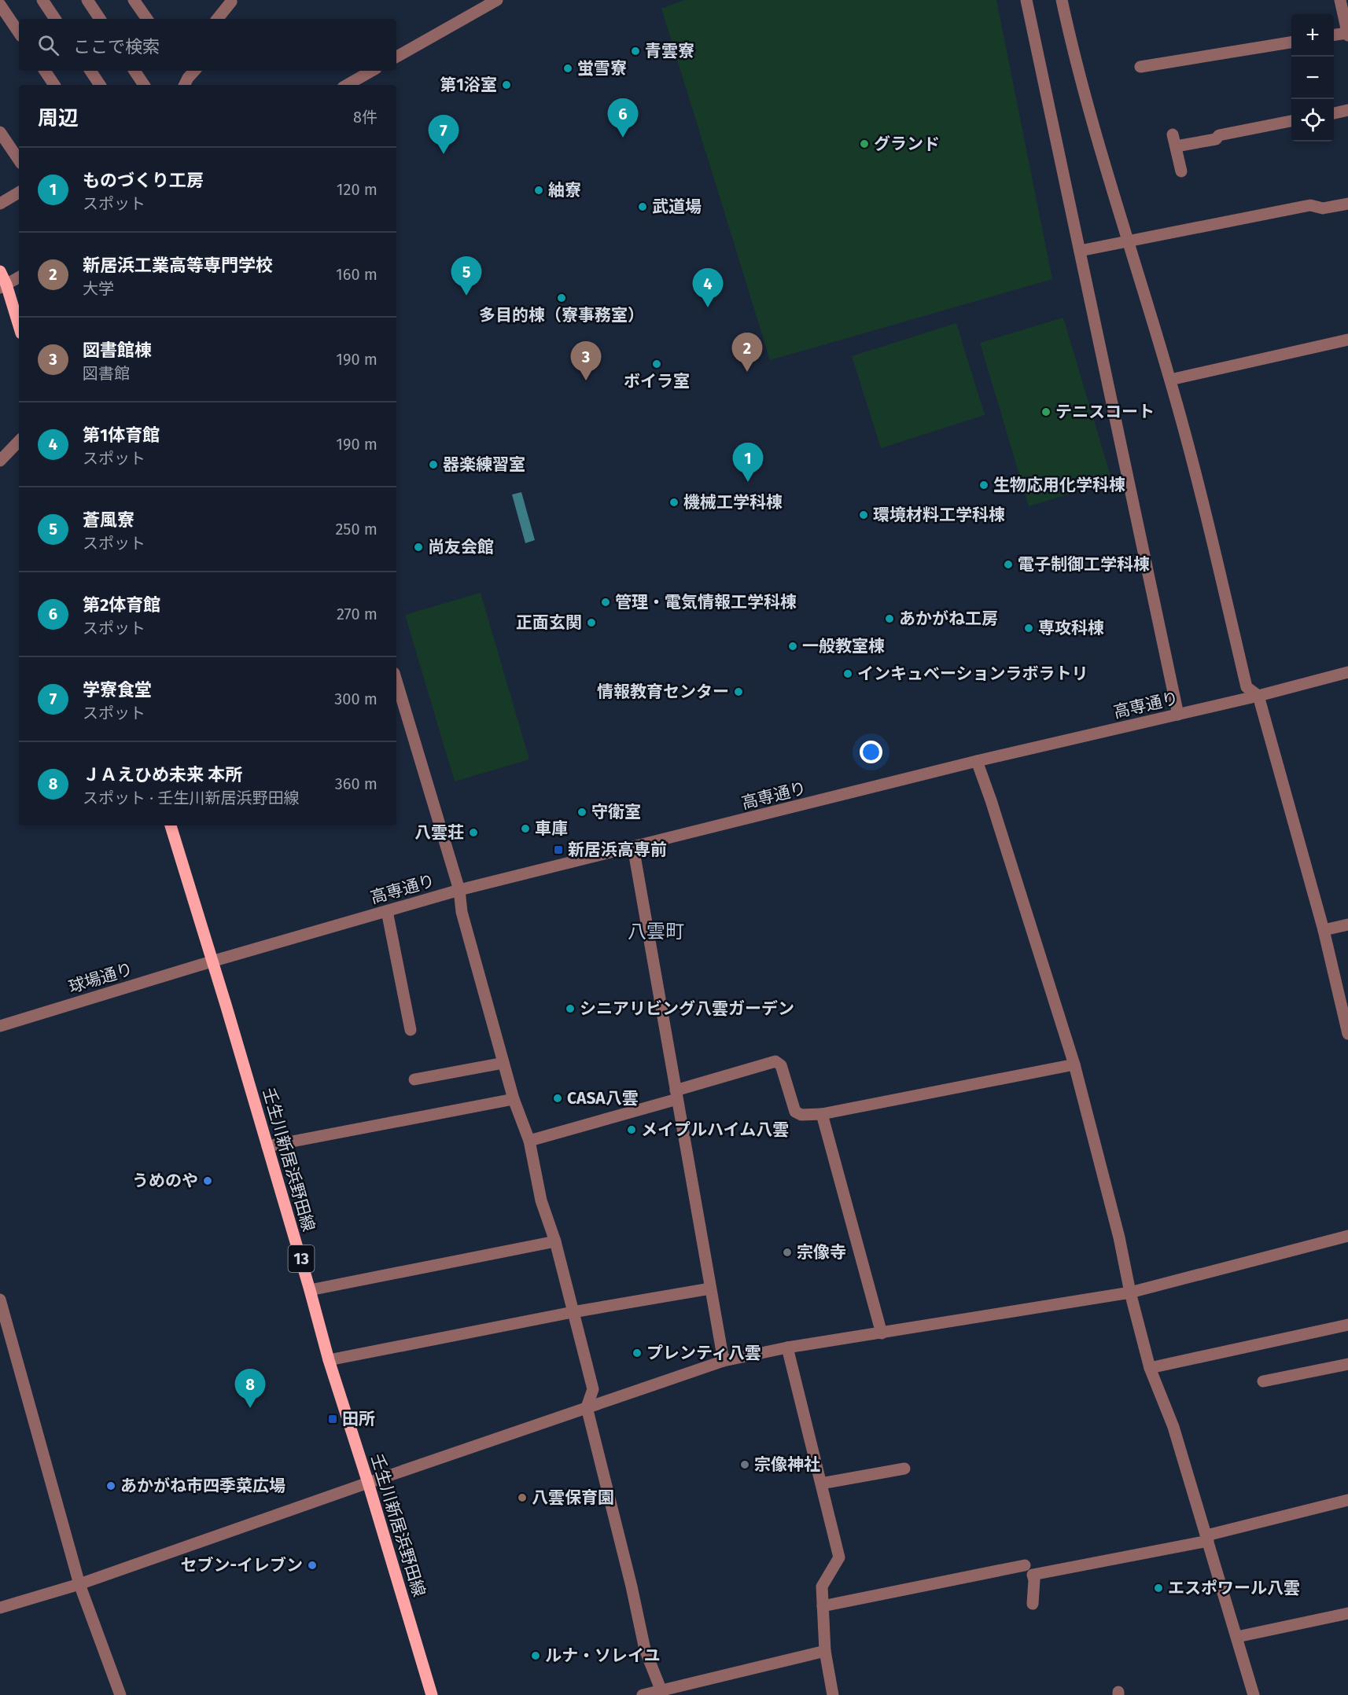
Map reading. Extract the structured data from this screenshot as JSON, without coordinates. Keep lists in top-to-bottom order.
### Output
{
  "streets": {
    "main road": ["壬生川新居浜野田線", "13"],
    "street": ["高専通り", "球場通り"]
  },
  "crossings": [
    ["高専通り", "球場通り"],
    ["高専通り", "壬生川新居浜野田線"],
    ["球場通り", "壬生川新居浜野田線"]
  ],
  "districts": ["八雲町"],
  "places": {
    "other": [
      "青雲寮",
      "蛍雪寮",
      "第1浴室",
      "グランド",
      "紬寮",
      "武道場",
      "多目的棟（寮事務室）",
      "ボイラ室",
      "テニスコート",
      "器楽練習室",
      "生物応用化学科棟",
      "機械工学科棟",
      "環境材料工学科棟",
      "尚友会館",
      "電子制御工学科棟",
      "管理・電気情報工学科棟",
      "あかがね工房",
      "正面玄関",
      "専攻科棟",
      "一般教室棟",
      "インキュベーションラボラトリ",
      "情報教育センター",
      "守衛室",
      "車庫",
      "八雲荘",
      "シニアリビング八雲ガーデン",
      "CASA八雲",
      "メイプルハイム八雲",
      "うめのや",
      "宗像寺",
      "プレンティ八雲",
      "宗像神社",
      "あかがね市四季菜広場",
      "八雲保育園",
      "セブン-イレブン",
      "エスポワール八雲",
      "ルナ・ソレイユ"
    ],
    "transit": ["新居浜高専前", "田所"]
  },
  "page": {
    "map_buttons": ["+", "−"],
    "search": "ここで検索",
    "heading": ["周辺", "8件"],
    "pins": [
      "6",
      "7",
      "5",
      "4",
      "2",
      "3",
      "1",
      "8"
    ],
    "list": [
      {
        "mark": "1",
        "name": "ものづくり工房",
        "note": "スポット",
        "value": "120 m"
      },
      {
        "mark": "2",
        "name": "新居浜工業高等専門学校",
        "note": "大学",
        "value": "160 m"
      },
      {
        "mark": "3",
        "name": "図書館棟",
        "note": "図書館",
        "value": "190 m"
      },
      {
        "mark": "4",
        "name": "第1体育館",
        "note": "スポット",
        "value": "190 m"
      },
      {
        "mark": "5",
        "name": "蒼風寮",
        "note": "スポット",
        "value": "250 m"
      },
      {
        "mark": "6",
        "name": "第2体育館",
        "note": "スポット",
        "value": "270 m"
      },
      {
        "mark": "7",
        "name": "学寮食堂",
        "note": "スポット",
        "value": "300 m"
      },
      {
        "mark": "8",
        "name": "ＪＡえひめ未来 本所",
        "note": "スポット · 壬生川新居浜野田線",
        "value": "360 m"
      }
    ]
  }
}
